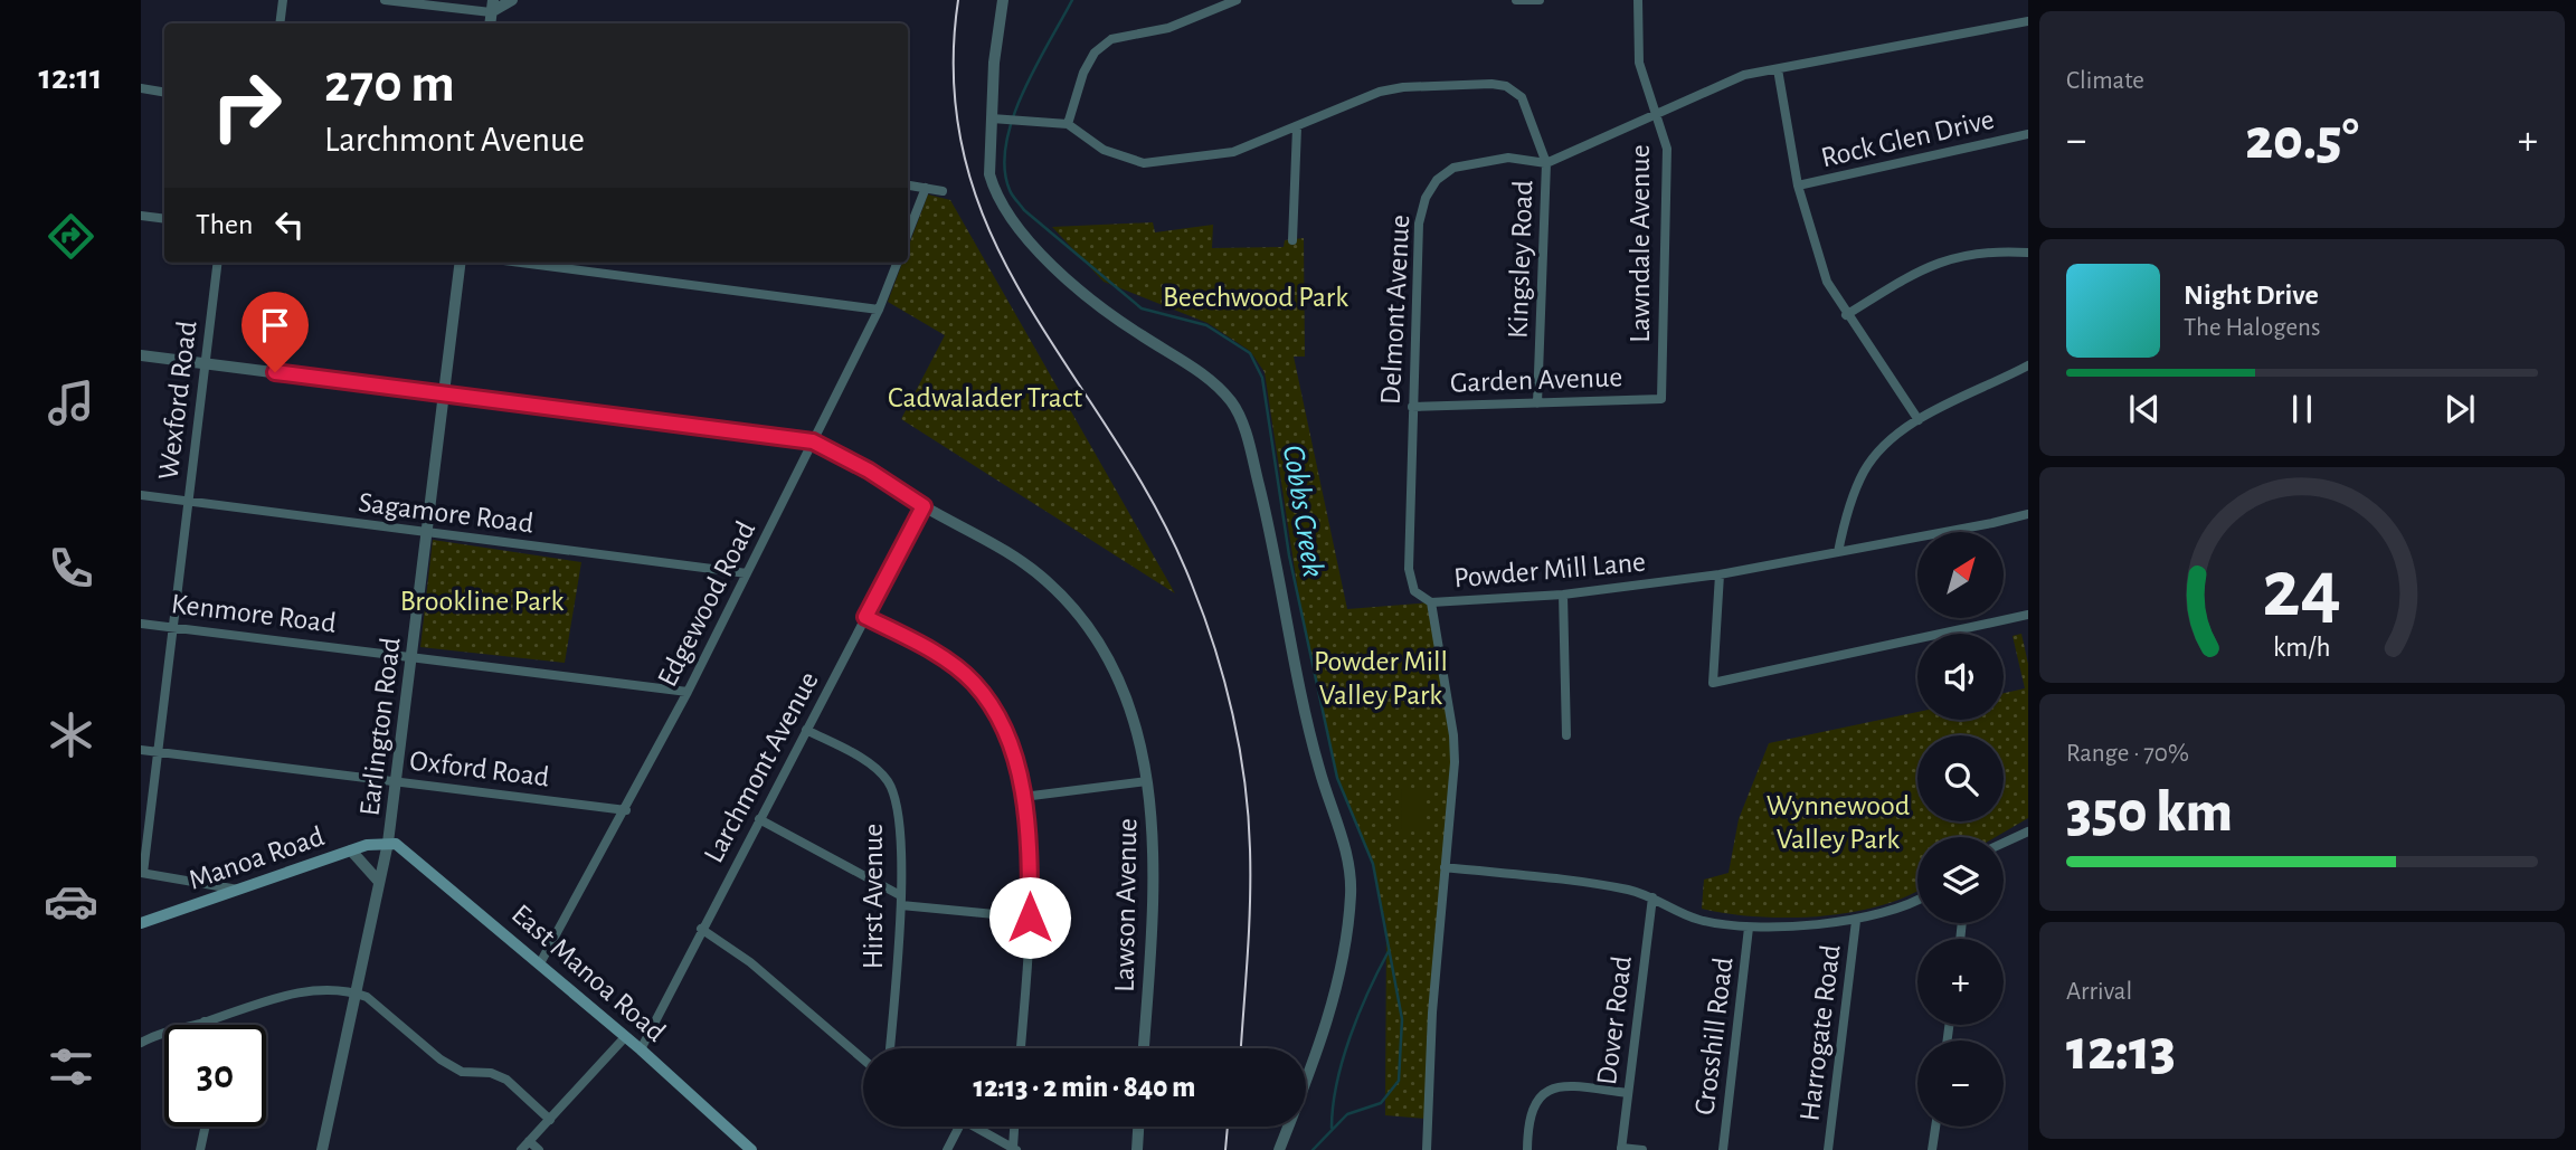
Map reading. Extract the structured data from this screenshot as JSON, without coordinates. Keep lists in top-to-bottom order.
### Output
{
  "streets": {
    "main road": ["Manoa Road", "East Manoa Road"],
    "street": [
      "Rock Glen Drive",
      "Lawndale Avenue",
      "Kingsley Road",
      "Delmont Avenue",
      "Garden Avenue",
      "Wexford Road",
      "Sagamore Road",
      "Powder Mill Lane",
      "Edgewood Road",
      "Kenmore Road",
      "Earlington Road",
      "Larchmont Avenue",
      "Oxford Road",
      "Hirst Avenue",
      "Lawson Avenue",
      "Dover Road",
      "Harrogate Road",
      "Crosshill Road"
    ]
  },
  "crossings": [
    ["Lawndale Avenue", "Garden Avenue"],
    ["Kingsley Road", "Delmont Avenue"],
    ["Kingsley Road", "Garden Avenue"],
    ["Delmont Avenue", "Garden Avenue"],
    ["Delmont Avenue", "Powder Mill Lane"],
    ["Wexford Road", "Sagamore Road"],
    ["Wexford Road", "Kenmore Road"],
    ["Wexford Road", "Oxford Road"],
    ["Sagamore Road", "Edgewood Road"],
    ["Sagamore Road", "Earlington Road"],
    ["Edgewood Road", "Kenmore Road"],
    ["Edgewood Road", "Oxford Road"],
    ["Edgewood Road", "Lawson Avenue"],
    ["Edgewood Road", "East Manoa Road"],
    ["Kenmore Road", "Earlington Road"],
    ["Earlington Road", "Oxford Road"],
    ["Earlington Road", "Manoa Road"],
    ["Earlington Road", "East Manoa Road"],
    ["Larchmont Avenue", "Hirst Avenue"],
    ["Larchmont Avenue", "Lawson Avenue"],
    ["Larchmont Avenue", "East Manoa Road"],
    ["Manoa Road", "East Manoa Road"]
  ],
  "water": ["Cobbs Creek"],
  "parks": [
    "Beechwood Park",
    "Cadwalader Tract",
    "Brookline Park",
    "Powder Mill Valley Park",
    "Wynnewood Valley Park"
  ],
  "north": "top right",
  "page": {
    "tabs": "12:11",
    "tile": [
      "Climate",
      ["Range · 70%", "350 km"],
      ["Arrival", "12:13"]
    ],
    "turn": ["270 m", "Larchmont Avenue"],
    "heat": ["−", "20.5°", "+"],
    "then": "Then",
    "song": ["Night Drive", "The Halogens"],
    "map_buttons": ["+", "−"],
    "limit": "30",
    "trip": "12:13 · 2 min · 840 m",
    "gauge": ["24", "km/h"]
  }
}
